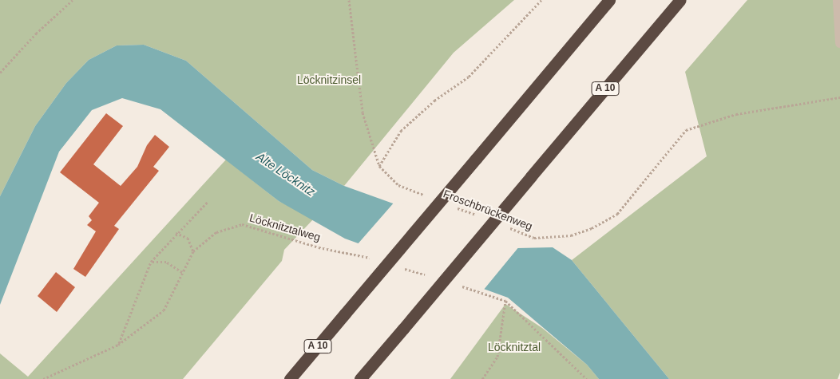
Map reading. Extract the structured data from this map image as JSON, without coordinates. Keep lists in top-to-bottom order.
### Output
{
  "streets": {
    "highway": ["A 10"],
    "path": ["Froschbrückenweg", "Löcknitztalweg"]
  },
  "water": ["Alte Löcknitz"],
  "parks": ["Löcknitzinsel", "Löcknitztal"]
}
